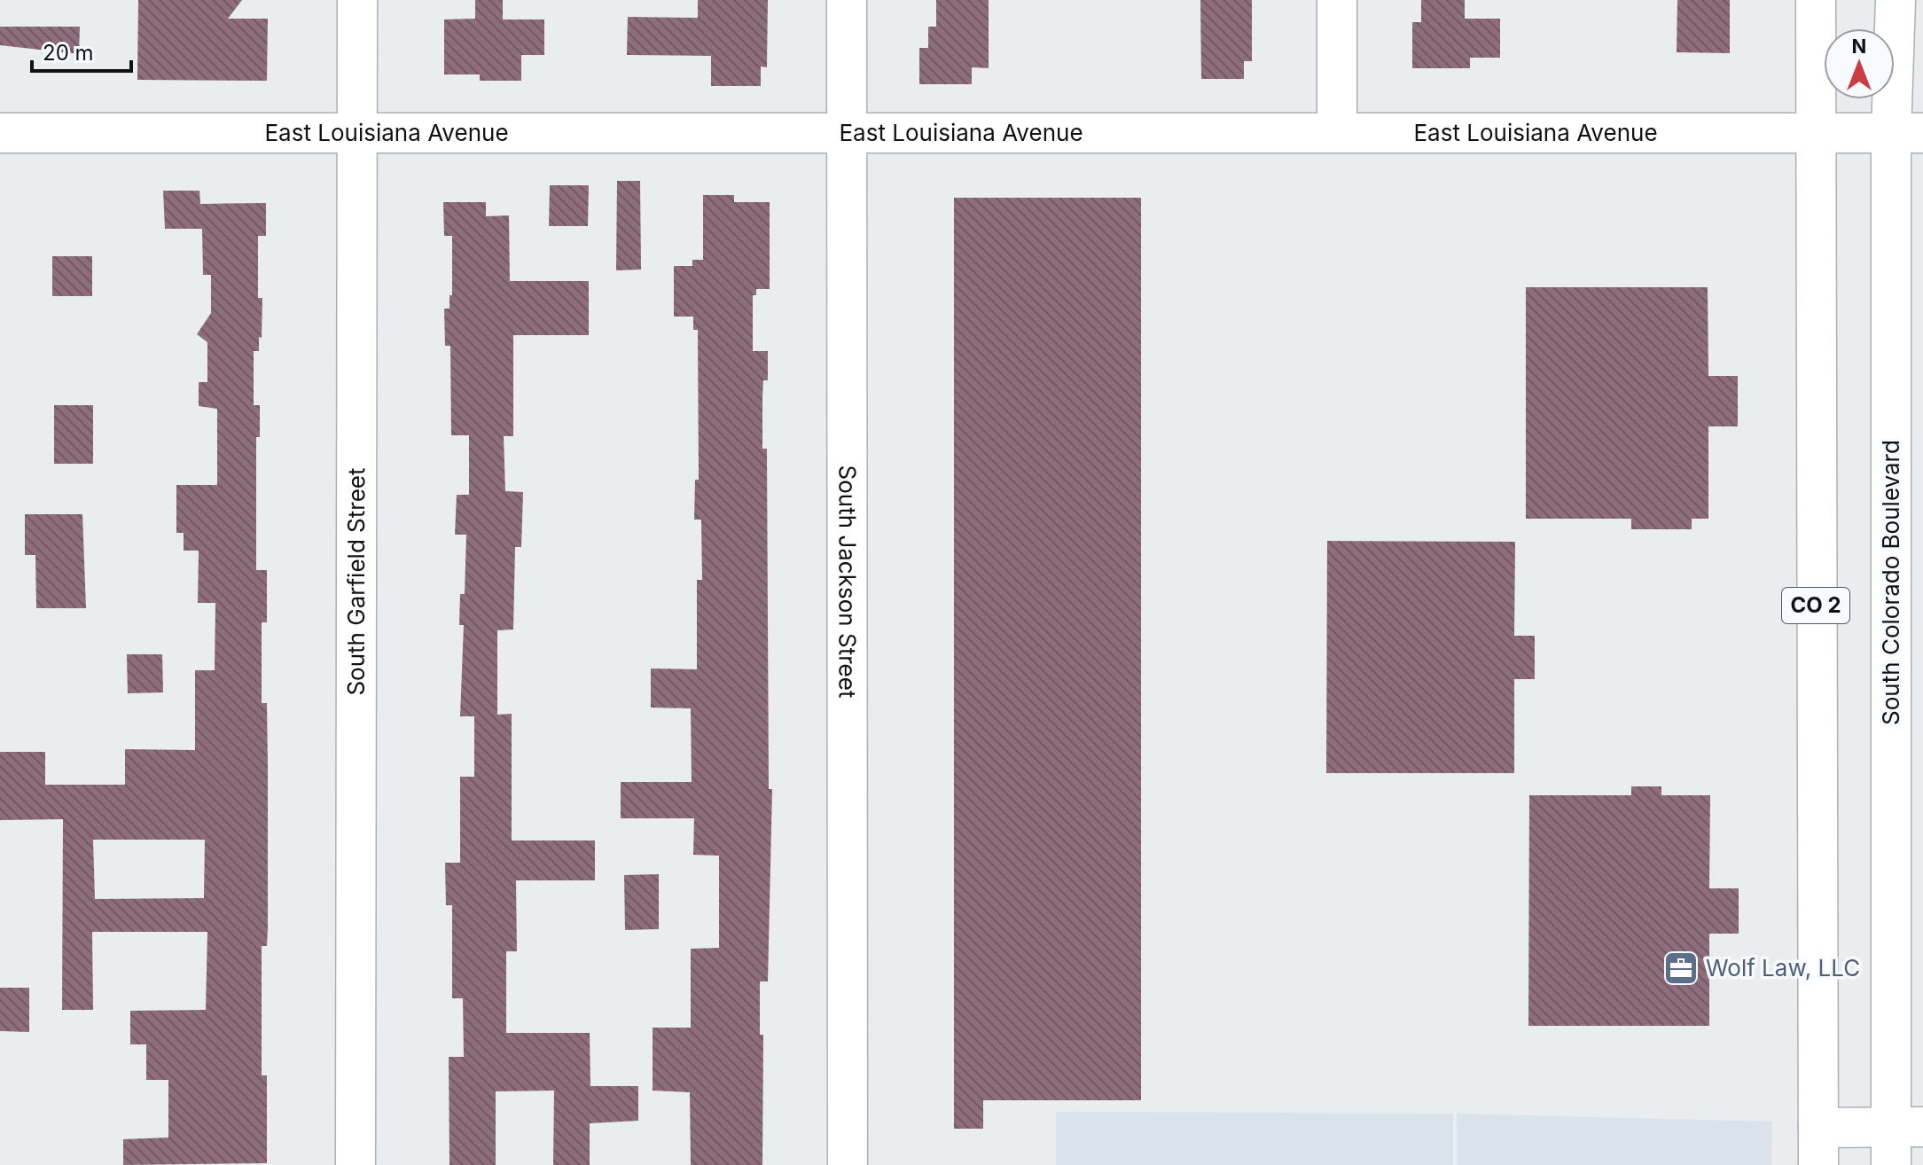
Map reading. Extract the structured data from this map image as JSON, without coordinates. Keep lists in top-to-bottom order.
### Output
{
  "streets": {
    "street": [
      "East Louisiana Avenue",
      "South Garfield Street",
      "South Jackson Street",
      "South Colorado Boulevard",
      "CO 2"
    ]
  },
  "crossings": [
    ["East Louisiana Avenue", "South Garfield Street"],
    ["East Louisiana Avenue", "South Jackson Street"],
    ["East Louisiana Avenue", "South Colorado Boulevard"],
    ["East Louisiana Avenue", "CO 2"]
  ],
  "places": {
    "office": ["Wolf Law, LLC"]
  },
  "scale_bar": "20 m",
  "north": "top"
}
